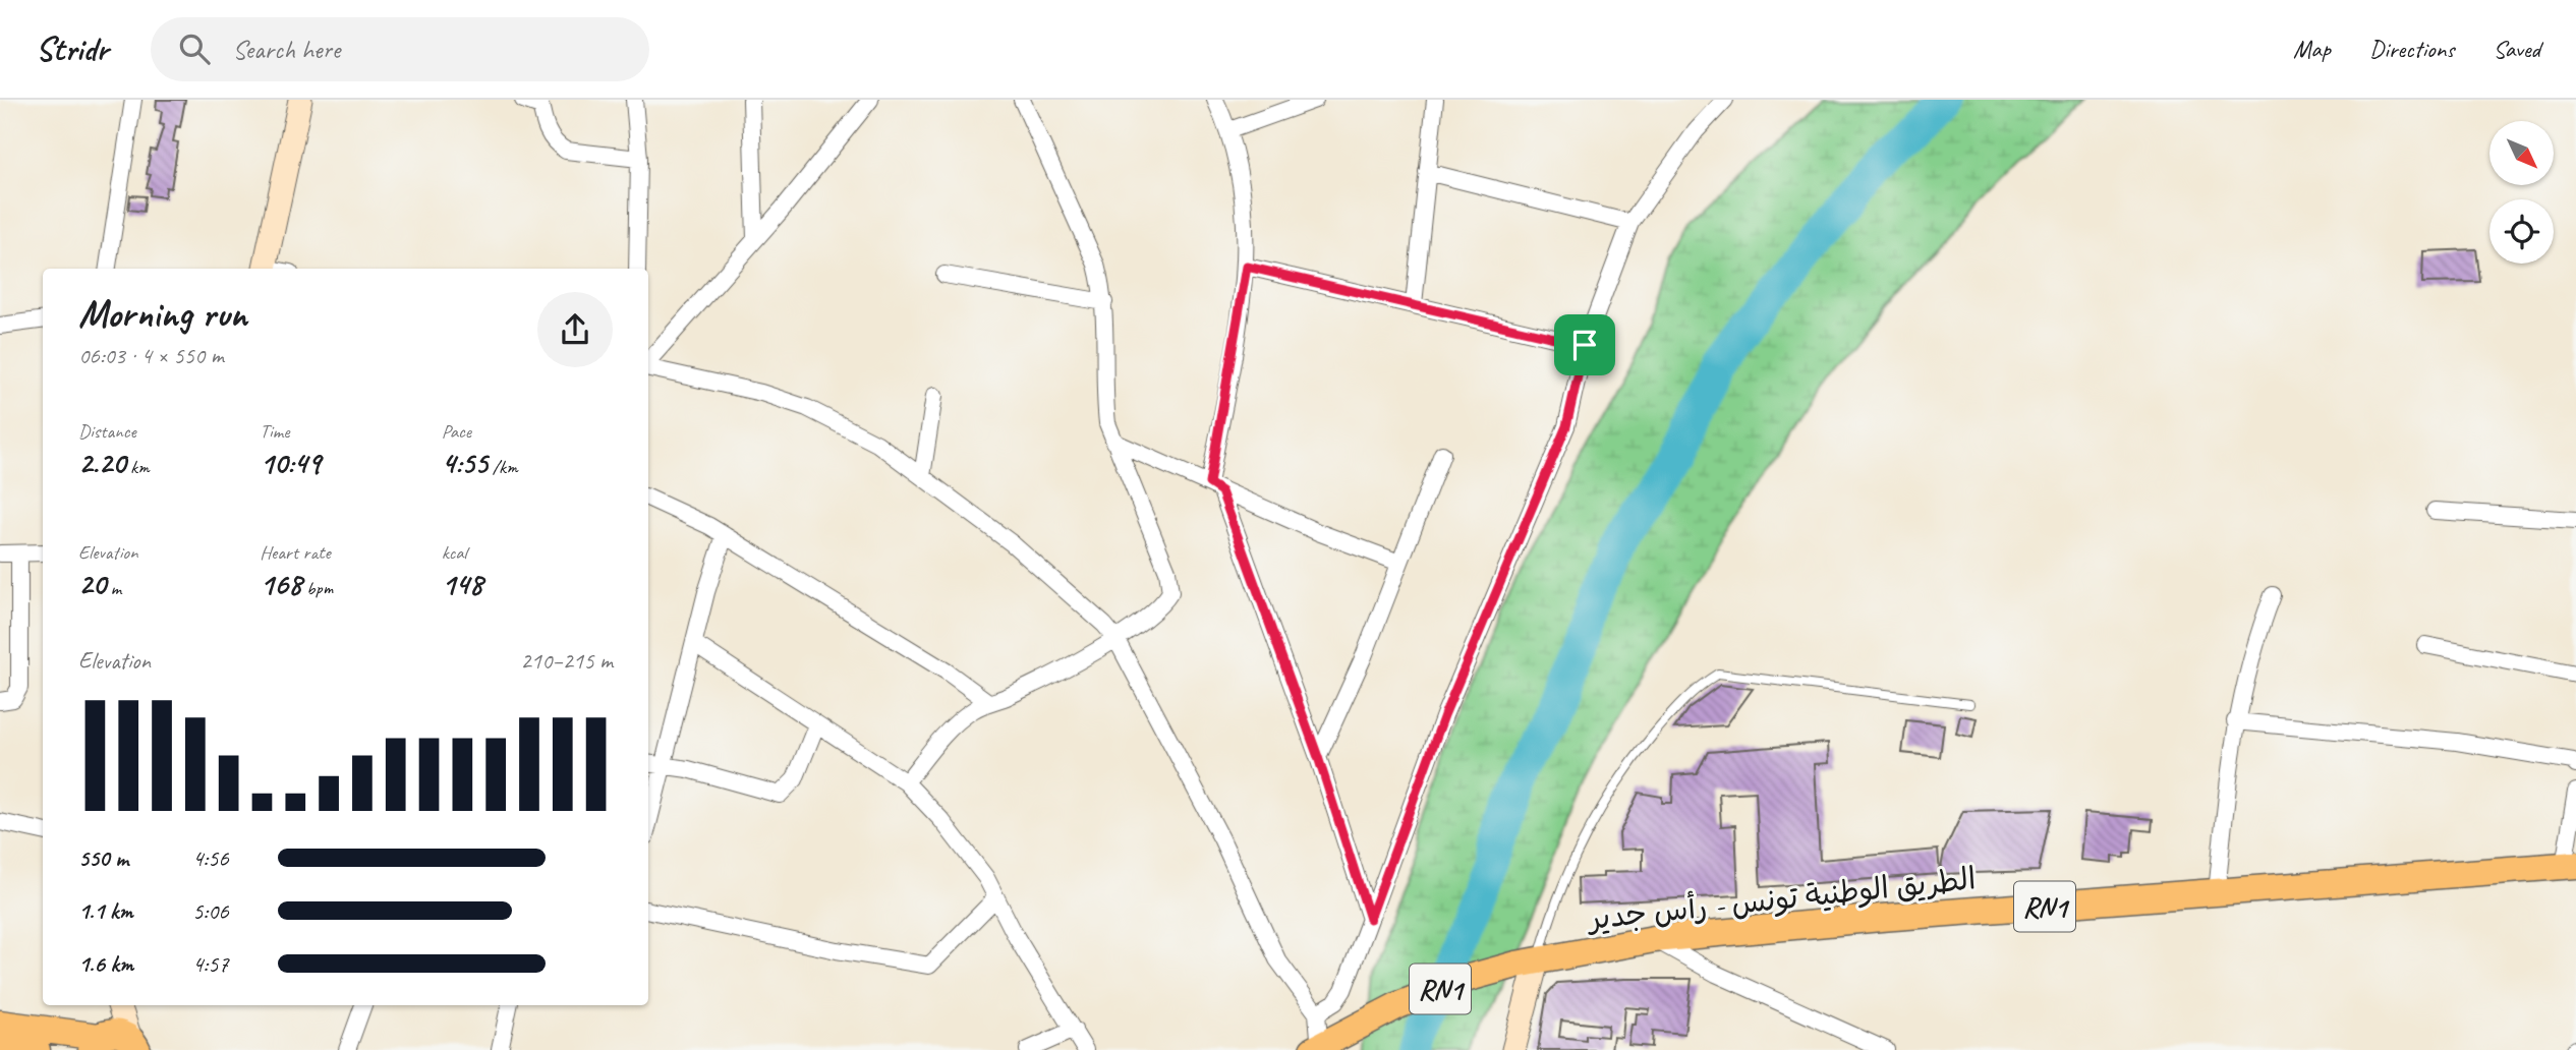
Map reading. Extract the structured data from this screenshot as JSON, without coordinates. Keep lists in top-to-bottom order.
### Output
{
  "streets": {
    "main road": ["الطريق الوطنية تونس - رأس جدير", "RN1"]
  },
  "north": "bottom right",
  "page": {
    "header": "Stridr",
    "search": "Search here",
    "nav": ["Map", "Directions", "Saved"],
    "heading": ["Morning run", "06:03 · 4 × 550 m"],
    "stats": [
      ["Distance", "2.20 km"],
      ["Time", "10:49"],
      ["Pace", "4:55 /km"],
      ["Elevation", "20 m"],
      ["Heart rate", "168 bpm"],
      ["kcal", "148"]
    ],
    "chart": ["Elevation", "210–215 m"],
    "list": [
      {
        "name": "550 m",
        "note": "4:56"
      },
      {
        "name": "1.1 km",
        "note": "5:06"
      },
      {
        "name": "1.6 km",
        "note": "4:57"
      }
    ]
  }
}
